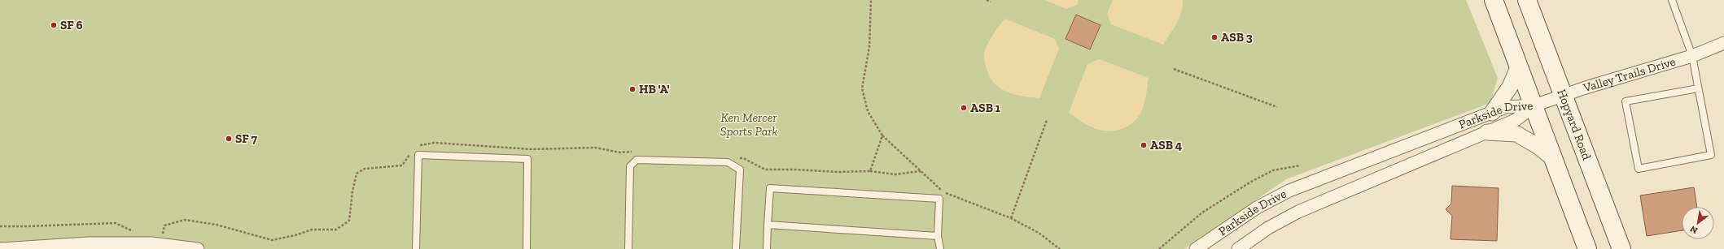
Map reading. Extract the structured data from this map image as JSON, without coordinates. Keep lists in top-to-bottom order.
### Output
{
  "streets": {
    "main road": ["Hopyard Road"],
    "street": ["Valley Trails Drive", "Parkside Drive"]
  },
  "crossings": [
    ["Valley Trails Drive", "Parkside Drive"],
    ["Valley Trails Drive", "Hopyard Road"]
  ],
  "parks": ["Ken Mercer Sports Park"],
  "places": [
    "SF 6",
    "ASB 3",
    "HB 'A'",
    "ASB 1",
    "SF 7",
    "ASB 4"
  ],
  "north": "bottom left"
}
